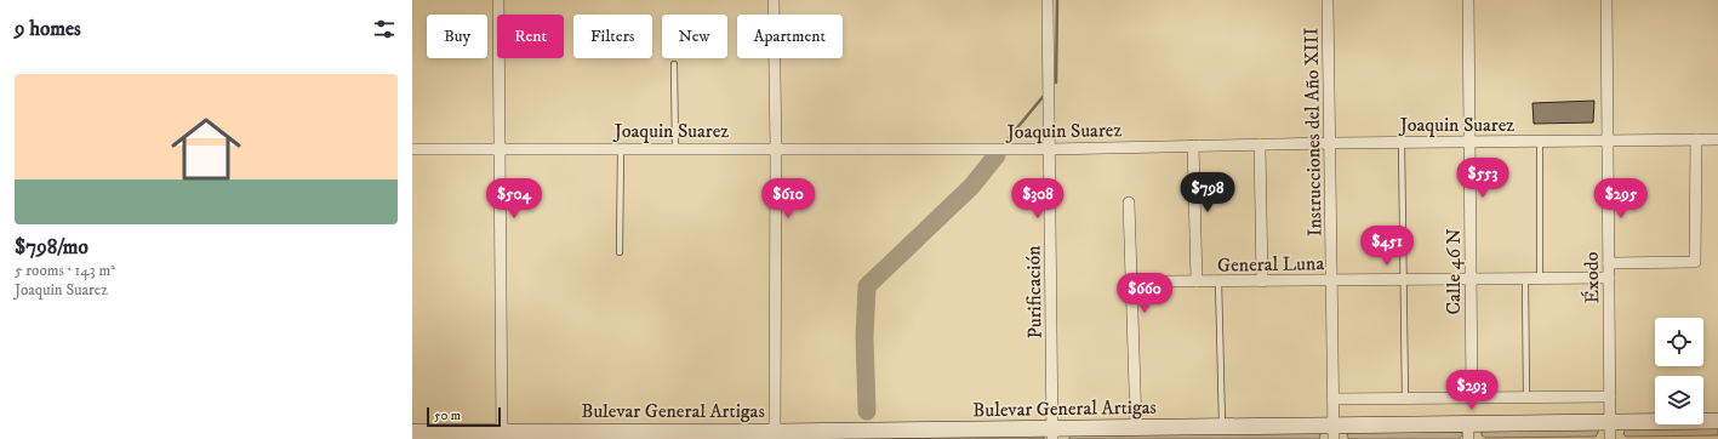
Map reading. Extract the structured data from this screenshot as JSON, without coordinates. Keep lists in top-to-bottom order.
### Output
{
  "streets": {
    "street": [
      "Joaquin Suarez",
      "Instrucciones del Año XIII",
      "General Luna",
      "Calle 46 N",
      "Éxodo",
      "Purificación",
      "Bulevar General Artigas"
    ]
  },
  "crossings": [
    ["Joaquin Suarez", "Instrucciones del Año XIII"],
    ["Joaquin Suarez", "Calle 46 N"],
    ["Joaquin Suarez", "Éxodo"],
    ["Joaquin Suarez", "Purificación"],
    ["Instrucciones del Año XIII", "General Luna"],
    ["Instrucciones del Año XIII", "Bulevar General Artigas"],
    ["General Luna", "Calle 46 N"],
    ["General Luna", "Éxodo"],
    ["Éxodo", "Bulevar General Artigas"],
    ["Purificación", "Bulevar General Artigas"]
  ],
  "scale_bar": "50 m",
  "page": {
    "heading": "9 homes",
    "chip": [
      "Buy",
      "Rent",
      "Filters",
      "New",
      "Apartment"
    ],
    "list": [
      {
        "name": "$798/mo",
        "note": "5 rooms · 143 m² · Joaquin Suarez"
      }
    ],
    "price": [
      "$553",
      "$798",
      "$504",
      "$610",
      "$308",
      "$295",
      "$451",
      "$660",
      "$293"
    ],
    "scale": "50 m"
  }
}
